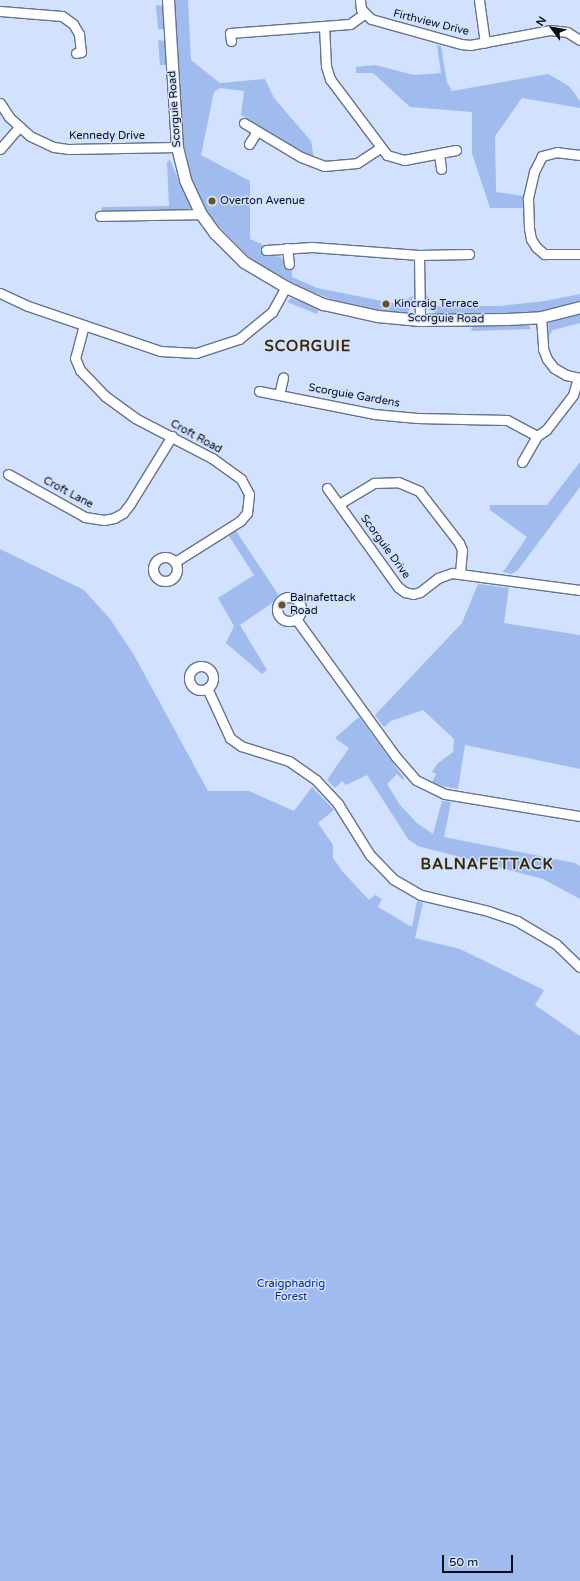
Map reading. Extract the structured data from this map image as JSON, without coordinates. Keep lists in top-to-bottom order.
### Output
{
  "streets": {
    "street": [
      "Firthview Drive",
      "Scorguie Road",
      "Kennedy Drive",
      "Scorguie Gardens",
      "Croft Road",
      "Croft Lane",
      "Scorguie Drive"
    ]
  },
  "crossings": [
    ["Scorguie Road", "Kennedy Drive"],
    ["Croft Road", "Croft Lane"]
  ],
  "districts": ["SCORGUIE", "BALNAFETTACK"],
  "parks": ["Craigphadrig Forest"],
  "places": ["Overton Avenue", "Kincraig Terrace", "Balnafettack Road"],
  "scale_bar": "50 m",
  "north": "top left"
}
